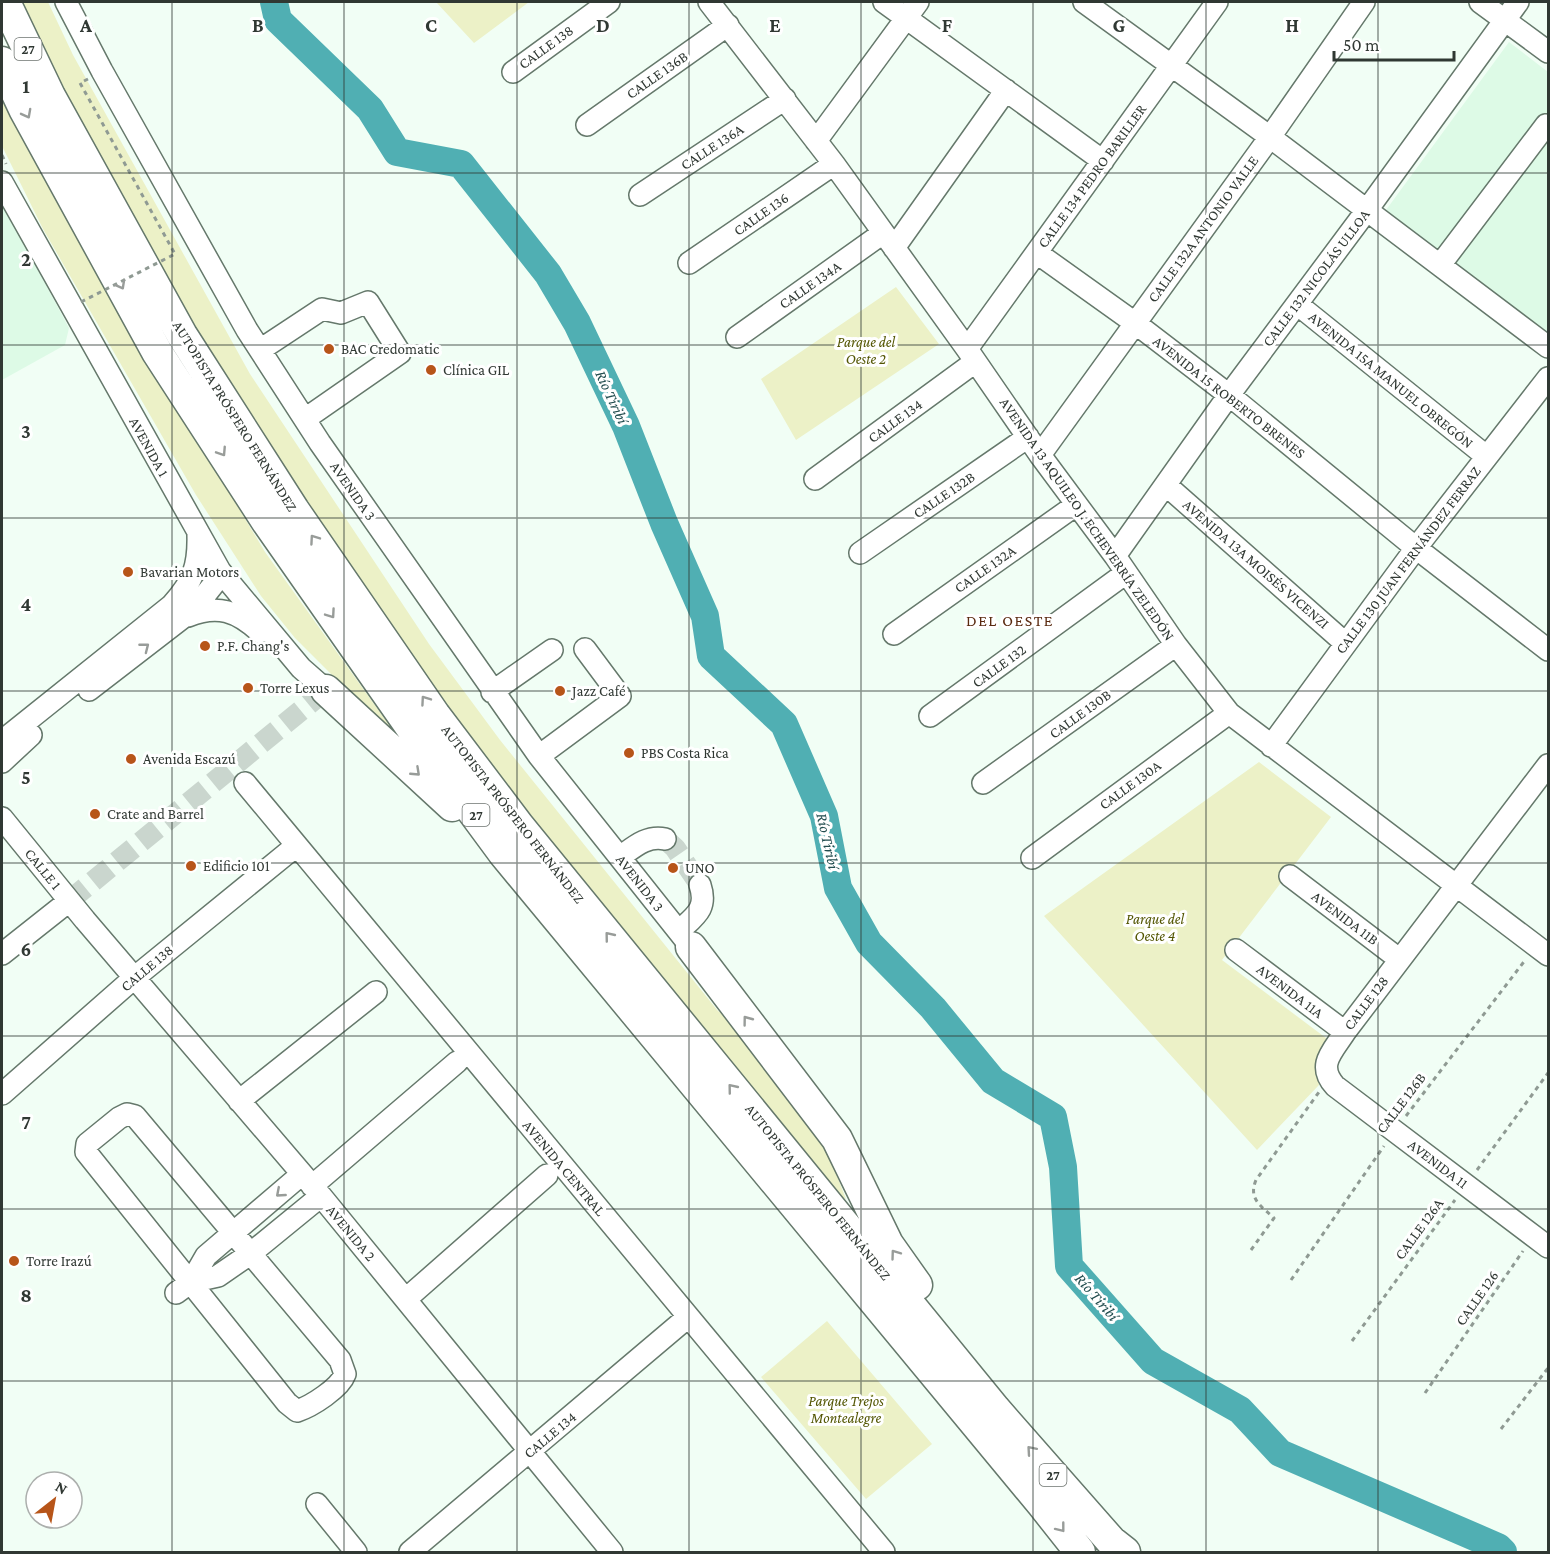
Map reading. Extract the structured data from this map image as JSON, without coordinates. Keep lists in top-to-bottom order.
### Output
{
  "streets": {
    "highway": ["27", "AUTOPISTA PRÓSPERO FERNÁNDEZ"],
    "street": [
      "CALLE 138",
      "CALLE 136B",
      "CALLE 136A",
      "CALLE 134 PEDRO BARILLER",
      "CALLE 136",
      "CALLE 132A ANTONIO VALLE",
      "CALLE 132 NICOLÁS ULLOA",
      "CALLE 134A",
      "AVENIDA 15A MANUEL OBREGÓN",
      "AVENIDA 15 ROBERTO BRENES",
      "CALLE 134",
      "AVENIDA 1",
      "AVENIDA 3",
      "CALLE 132B",
      "AVENIDA 13 AQUILEO J. ECHEVERRÍA ZELEDÓN",
      "CALLE 130 JUAN FERNÁNDEZ FERRAZ",
      "AVENIDA 13A MOISÉS VICENZI",
      "CALLE 132A",
      "CALLE 132",
      "CALLE 130B",
      "CALLE 130A",
      "CALLE 1",
      "AVENIDA 11B",
      "AVENIDA 11A",
      "CALLE 128",
      "AVENIDA 11",
      "AVENIDA CENTRAL",
      "AVENIDA 2"
    ],
    "path": ["CALLE 126B", "CALLE 126A", "CALLE 126"]
  },
  "crossings": [
    ["CALLE 138", "AVENIDA CENTRAL"],
    ["CALLE 138", "AVENIDA 2"],
    ["CALLE 136B", "AVENIDA 13 AQUILEO J. ECHEVERRÍA ZELEDÓN"],
    ["CALLE 136A", "AVENIDA 13 AQUILEO J. ECHEVERRÍA ZELEDÓN"],
    ["CALLE 134 PEDRO BARILLER", "AVENIDA 15 ROBERTO BRENES"],
    ["CALLE 134 PEDRO BARILLER", "CALLE 134"],
    ["CALLE 134 PEDRO BARILLER", "AVENIDA 13 AQUILEO J. ECHEVERRÍA ZELEDÓN"],
    ["CALLE 136", "AVENIDA 13 AQUILEO J. ECHEVERRÍA ZELEDÓN"],
    ["CALLE 132A ANTONIO VALLE", "AVENIDA 15 ROBERTO BRENES"],
    ["CALLE 132A ANTONIO VALLE", "AVENIDA 13 AQUILEO J. ECHEVERRÍA ZELEDÓN"],
    ["CALLE 132 NICOLÁS ULLOA", "AVENIDA 15A MANUEL OBREGÓN"],
    ["CALLE 132 NICOLÁS ULLOA", "AVENIDA 15 ROBERTO BRENES"],
    ["CALLE 132 NICOLÁS ULLOA", "AVENIDA 13 AQUILEO J. ECHEVERRÍA ZELEDÓN"],
    ["CALLE 132 NICOLÁS ULLOA", "AVENIDA 13A MOISÉS VICENZI"],
    ["CALLE 132 NICOLÁS ULLOA", "CALLE 132"],
    ["CALLE 134A", "AVENIDA 13 AQUILEO J. ECHEVERRÍA ZELEDÓN"],
    ["AVENIDA 15A MANUEL OBREGÓN", "CALLE 130 JUAN FERNÁNDEZ FERRAZ"],
    ["AVENIDA 15 ROBERTO BRENES", "CALLE 130 JUAN FERNÁNDEZ FERRAZ"],
    ["CALLE 134", "AVENIDA 13 AQUILEO J. ECHEVERRÍA ZELEDÓN"],
    ["CALLE 134", "AVENIDA CENTRAL"],
    ["CALLE 134", "AVENIDA 2"],
    ["CALLE 132B", "AVENIDA 13 AQUILEO J. ECHEVERRÍA ZELEDÓN"],
    ["AVENIDA 13 AQUILEO J. ECHEVERRÍA ZELEDÓN", "CALLE 130 JUAN FERNÁNDEZ FERRAZ"],
    ["AVENIDA 13 AQUILEO J. ECHEVERRÍA ZELEDÓN", "CALLE 132A"],
    ["AVENIDA 13 AQUILEO J. ECHEVERRÍA ZELEDÓN", "CALLE 132"],
    ["AVENIDA 13 AQUILEO J. ECHEVERRÍA ZELEDÓN", "CALLE 130B"],
    ["AVENIDA 13 AQUILEO J. ECHEVERRÍA ZELEDÓN", "CALLE 130A"],
    ["AVENIDA 13 AQUILEO J. ECHEVERRÍA ZELEDÓN", "CALLE 128"],
    ["AVENIDA 13 AQUILEO J. ECHEVERRÍA ZELEDÓN", "CALLE 126B"],
    ["CALLE 130 JUAN FERNÁNDEZ FERRAZ", "AVENIDA 13A MOISÉS VICENZI"],
    ["CALLE 1", "AVENIDA 2"],
    ["AVENIDA 11B", "CALLE 128"],
    ["AVENIDA 11A", "CALLE 128"],
    ["CALLE 128", "AVENIDA 11"],
    ["CALLE 126B", "AVENIDA 11"],
    ["AVENIDA 11", "CALLE 126A"],
    ["AVENIDA 11", "CALLE 126"]
  ],
  "districts": ["DEL OESTE"],
  "water": ["Río Tiribí"],
  "parks": ["Parque del Oeste 2", "Parque del Oeste 4", "Parque Trejos Montealegre"],
  "places": [
    "BAC Credomatic",
    "Clínica GIL",
    "Bavarian Motors",
    "P.F. Chang's",
    "Torre Lexus",
    "Jazz Café",
    "PBS Costa Rica",
    "Avenida Escazú",
    "Crate and Barrel",
    "Edificio 101",
    "UNO",
    "Torre Irazú"
  ],
  "scale_bar": "50 m",
  "north": "top right",
  "grid": {
    "columns": [
      "A",
      "B",
      "C",
      "D",
      "E",
      "F",
      "G",
      "H"
    ],
    "rows": [
      "1",
      "2",
      "3",
      "4",
      "5",
      "6",
      "7",
      "8"
    ]
  }
}
